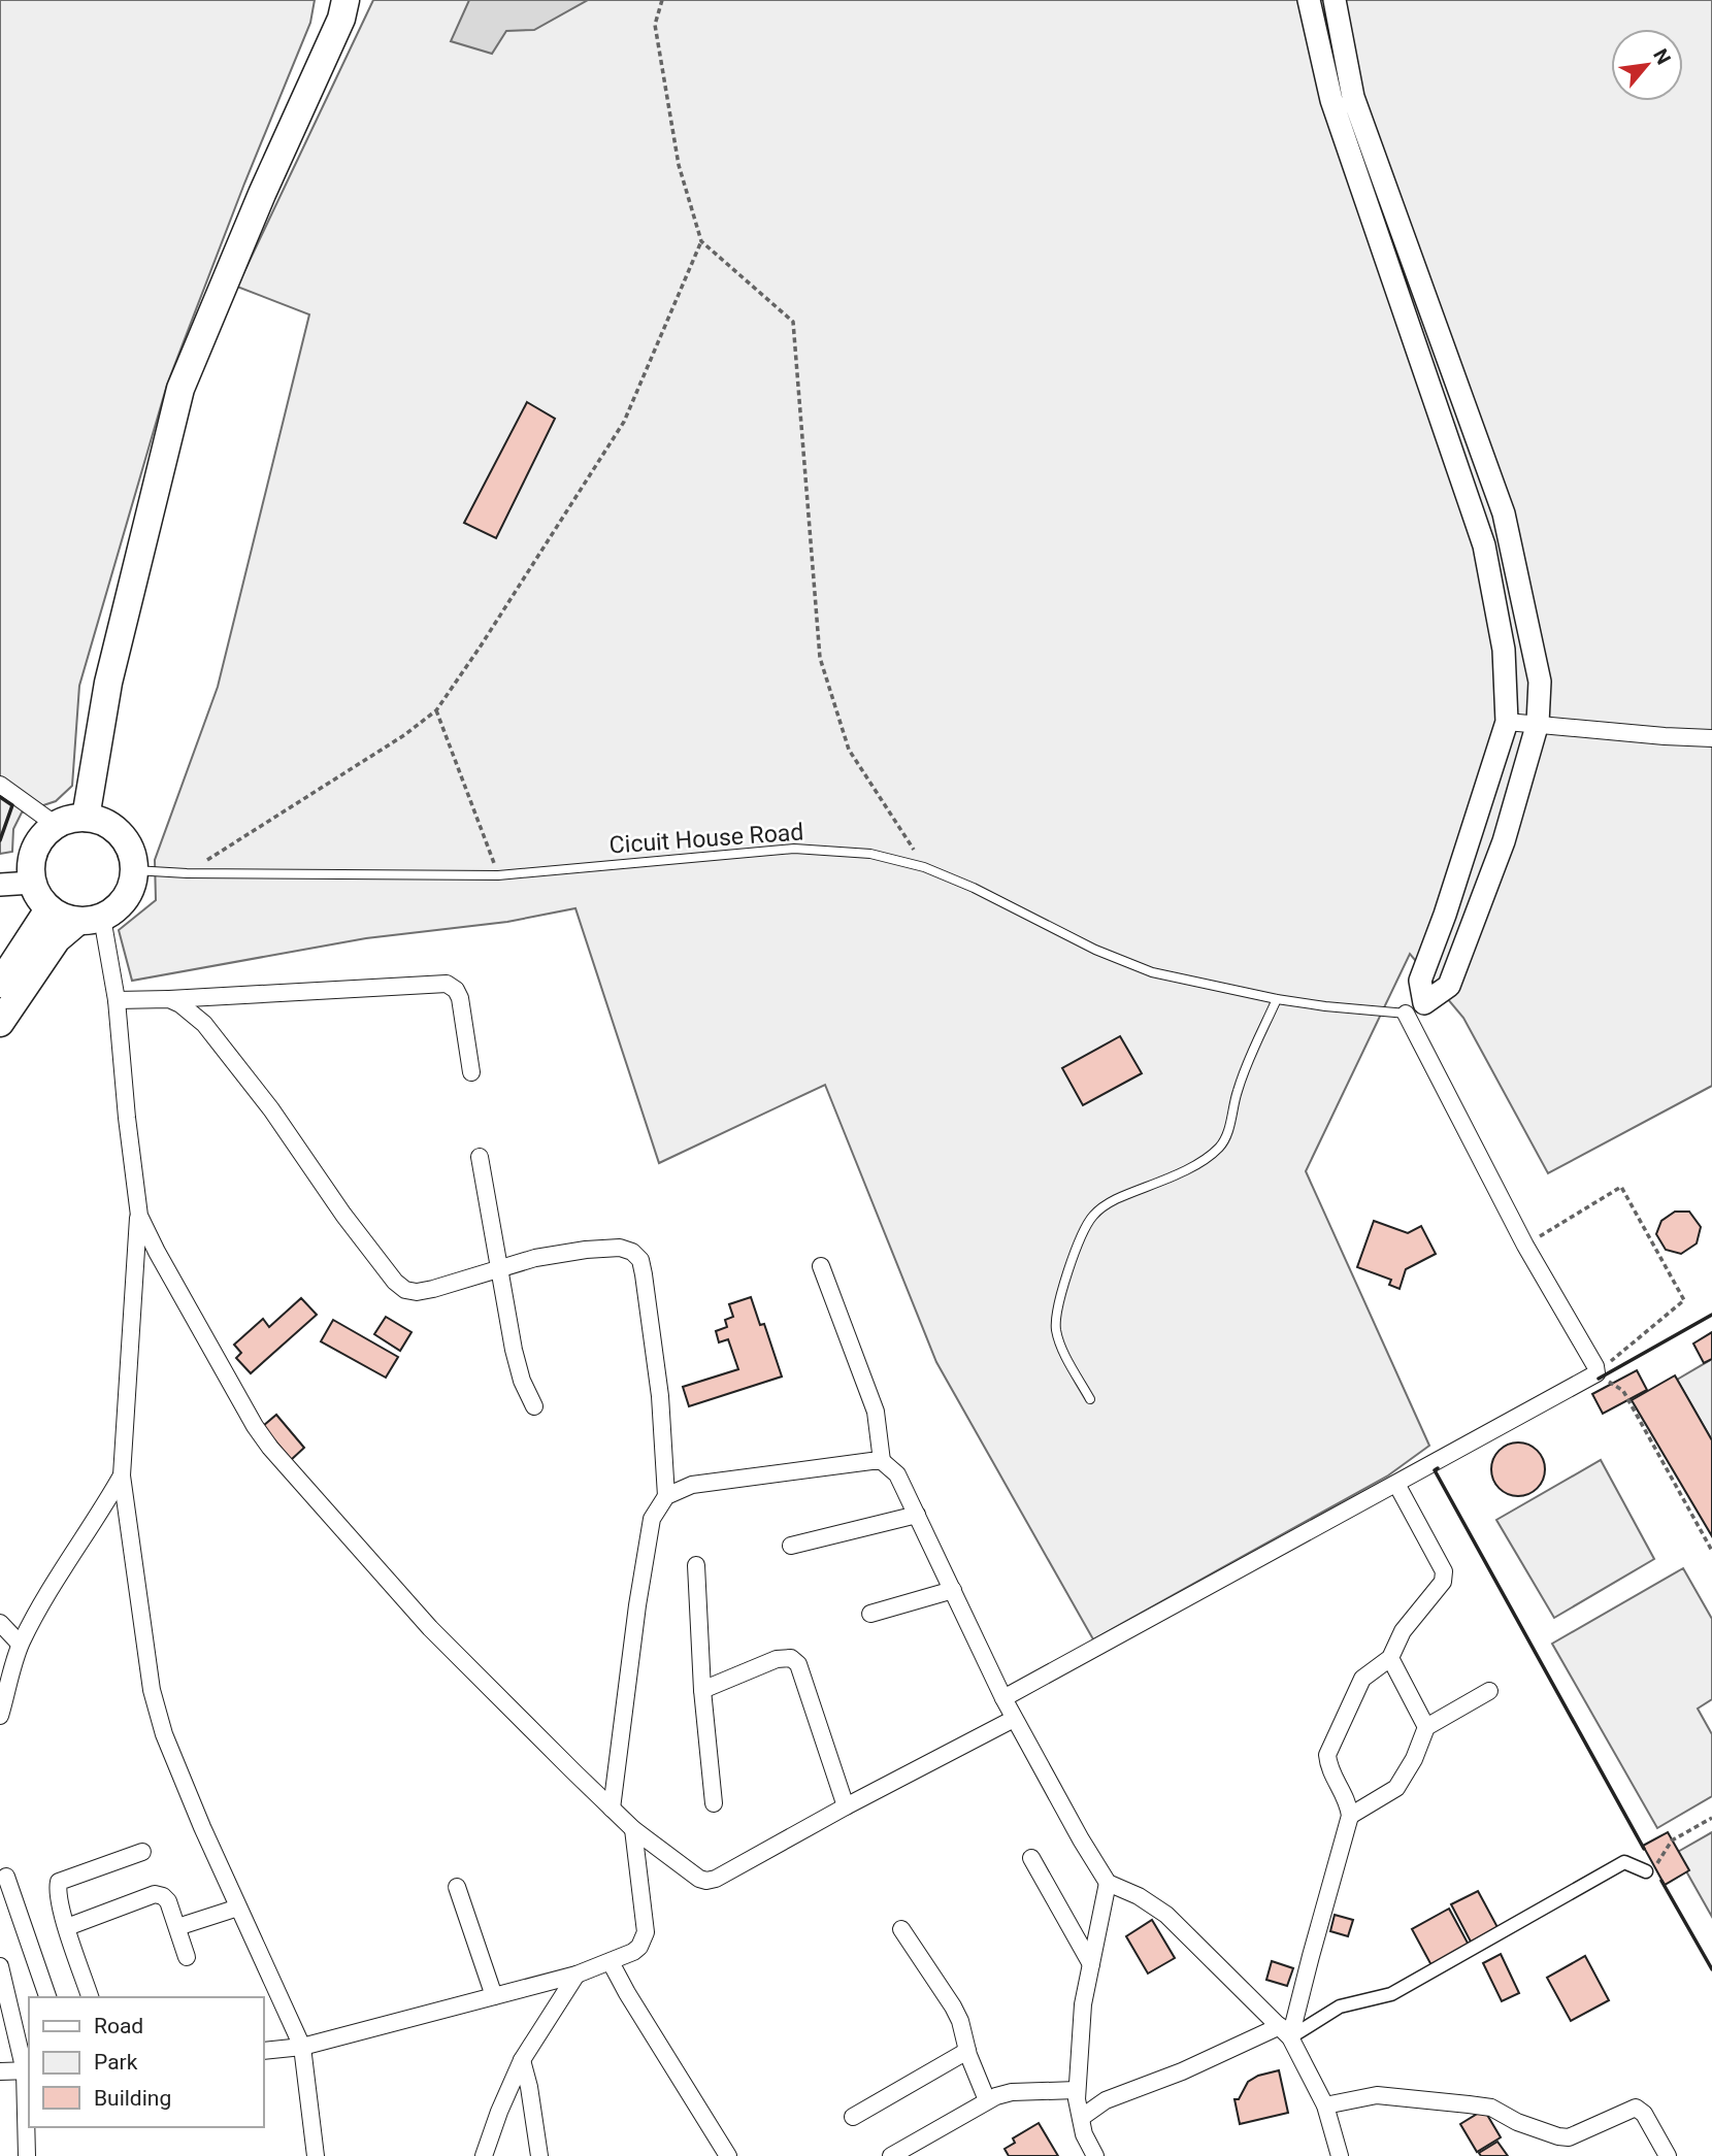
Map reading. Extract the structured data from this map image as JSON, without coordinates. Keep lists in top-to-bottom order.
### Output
{
  "streets": {
    "lane": ["Cicuit House Road"]
  },
  "legend": ["Road", "Park", "Building"],
  "north": "top right"
}
